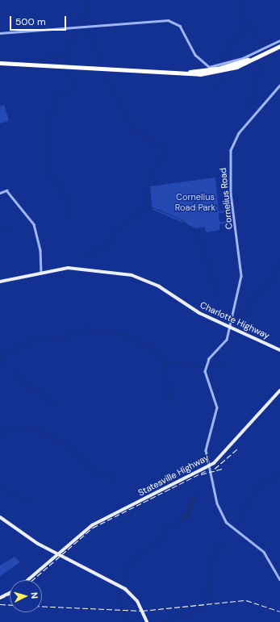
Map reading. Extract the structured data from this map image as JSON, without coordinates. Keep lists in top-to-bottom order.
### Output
{
  "streets": {
    "main road": ["Charlotte Highway", "Statesville Highway"],
    "street": ["Cornelius Road"]
  },
  "crossings": [
    ["Cornelius Road", "Charlotte Highway"],
    ["Cornelius Road", "Statesville Highway"]
  ],
  "parks": ["Cornelius Road Park"],
  "scale_bar": "500 m",
  "north": "right"
}
